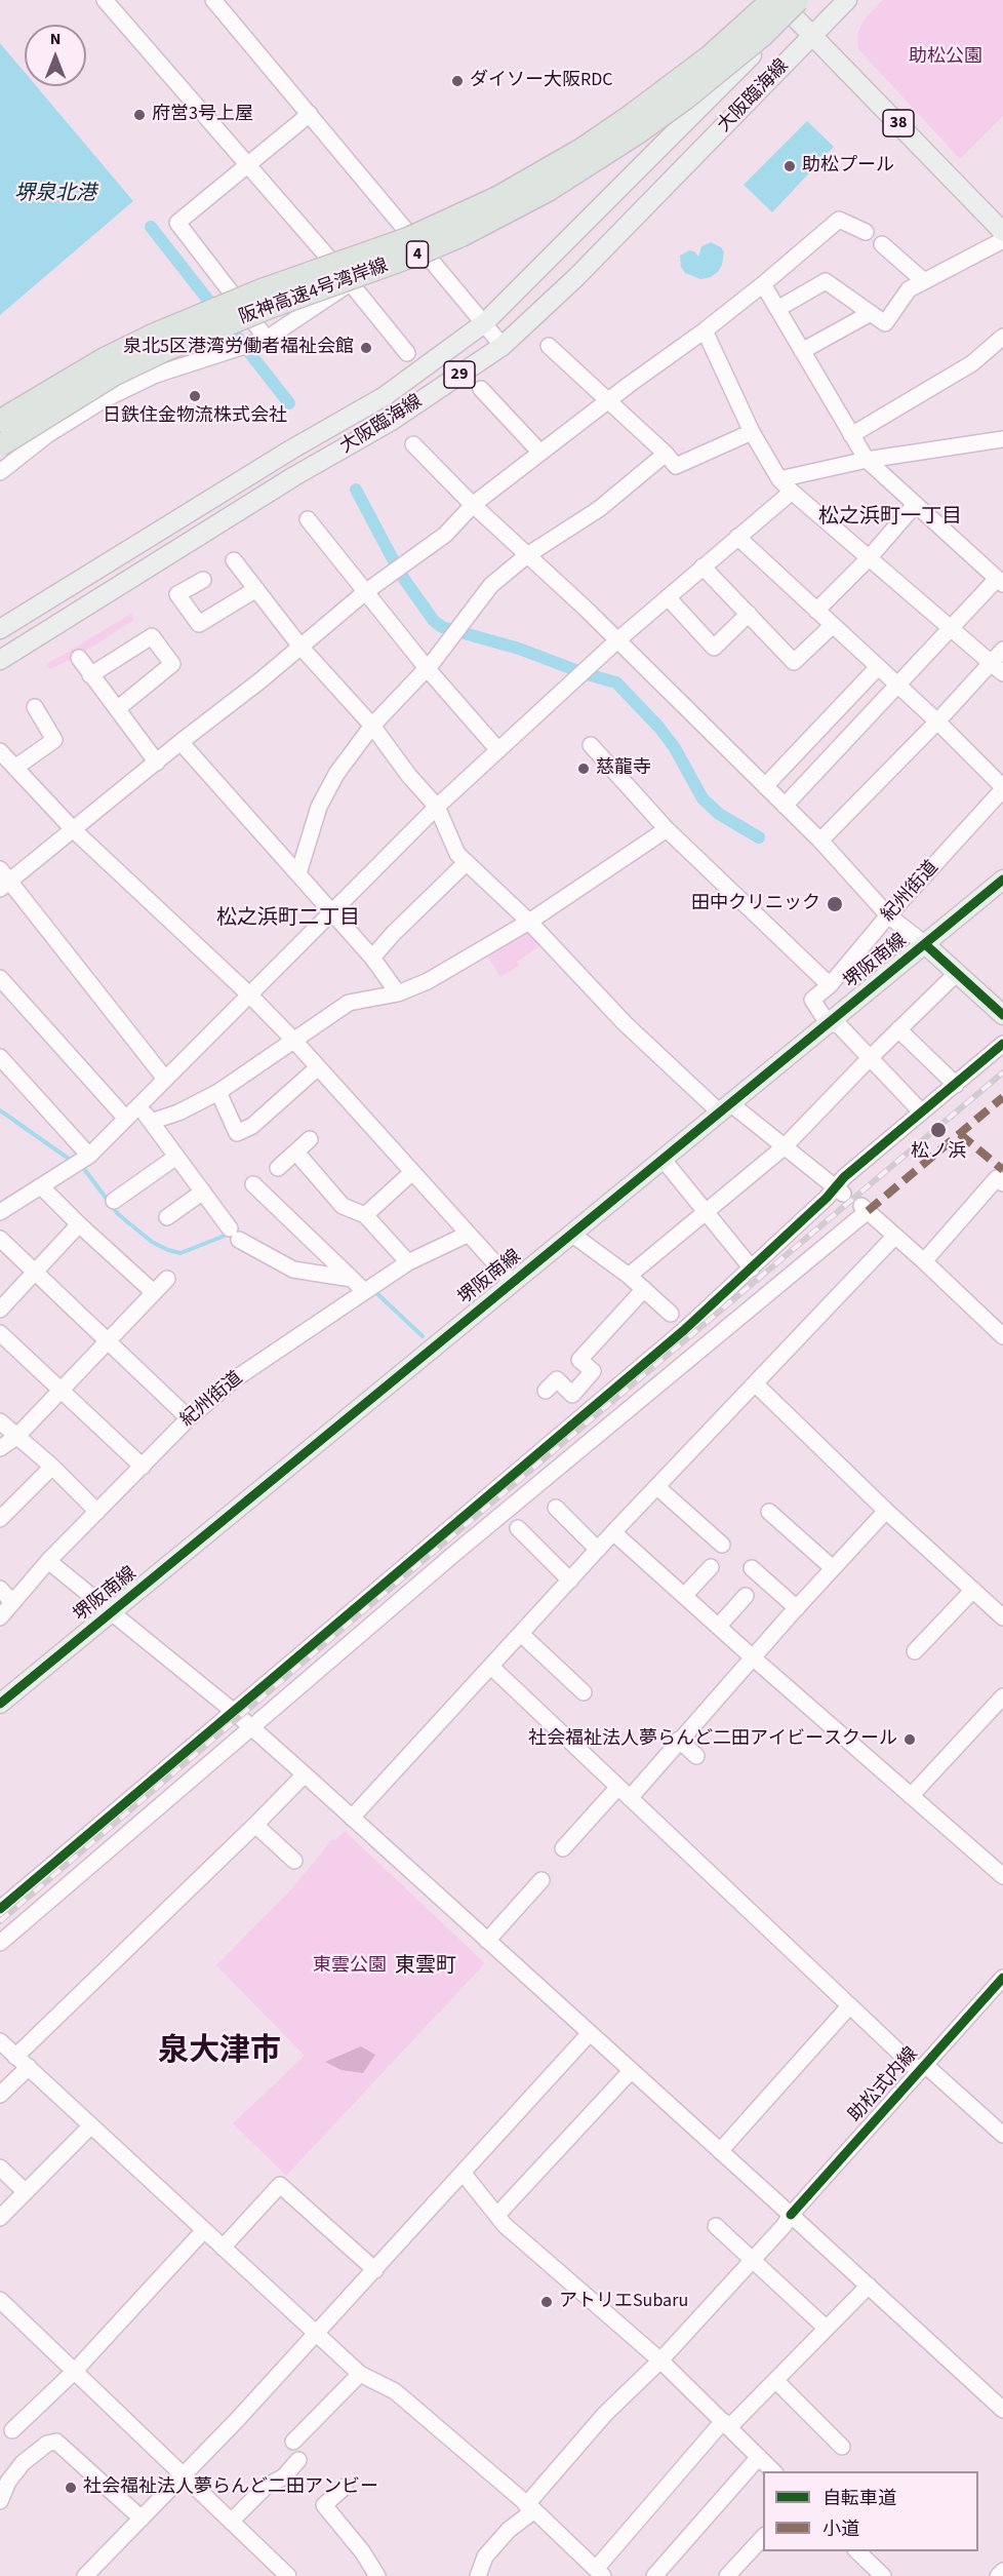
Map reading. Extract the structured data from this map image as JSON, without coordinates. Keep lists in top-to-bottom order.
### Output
{
  "streets": {
    "highway": ["4", "阪神高速4号湾岸線"],
    "main road": [
      "大阪臨海線",
      "38",
      "29",
      "堺阪南線"
    ],
    "street": ["紀州街道", "助松式内線"]
  },
  "crossings": [
    ["大阪臨海線", "38"],
    ["大阪臨海線", "阪神高速4号湾岸線"],
    ["38", "阪神高速4号湾岸線"],
    ["紀州街道", "堺阪南線"]
  ],
  "districts": [
    "松之浜町一丁目",
    "松之浜町二丁目",
    "東雲町",
    "泉大津市"
  ],
  "water": ["堺泉北港"],
  "parks": ["助松公園", "東雲公園"],
  "places": [
    "ダイソー大阪RDC",
    "府営3号上屋",
    "助松プール",
    "泉北5区港湾労働者福祉会館",
    "日鉄住金物流株式会社",
    "慈龍寺",
    "田中クリニック",
    "松ノ浜",
    "社会福祉法人夢らんど二田アイビースクール",
    "アトリエSubaru",
    "社会福祉法人夢らんど二田アンビー"
  ],
  "legend": ["自転車道", "小道"],
  "north": "top"
}
